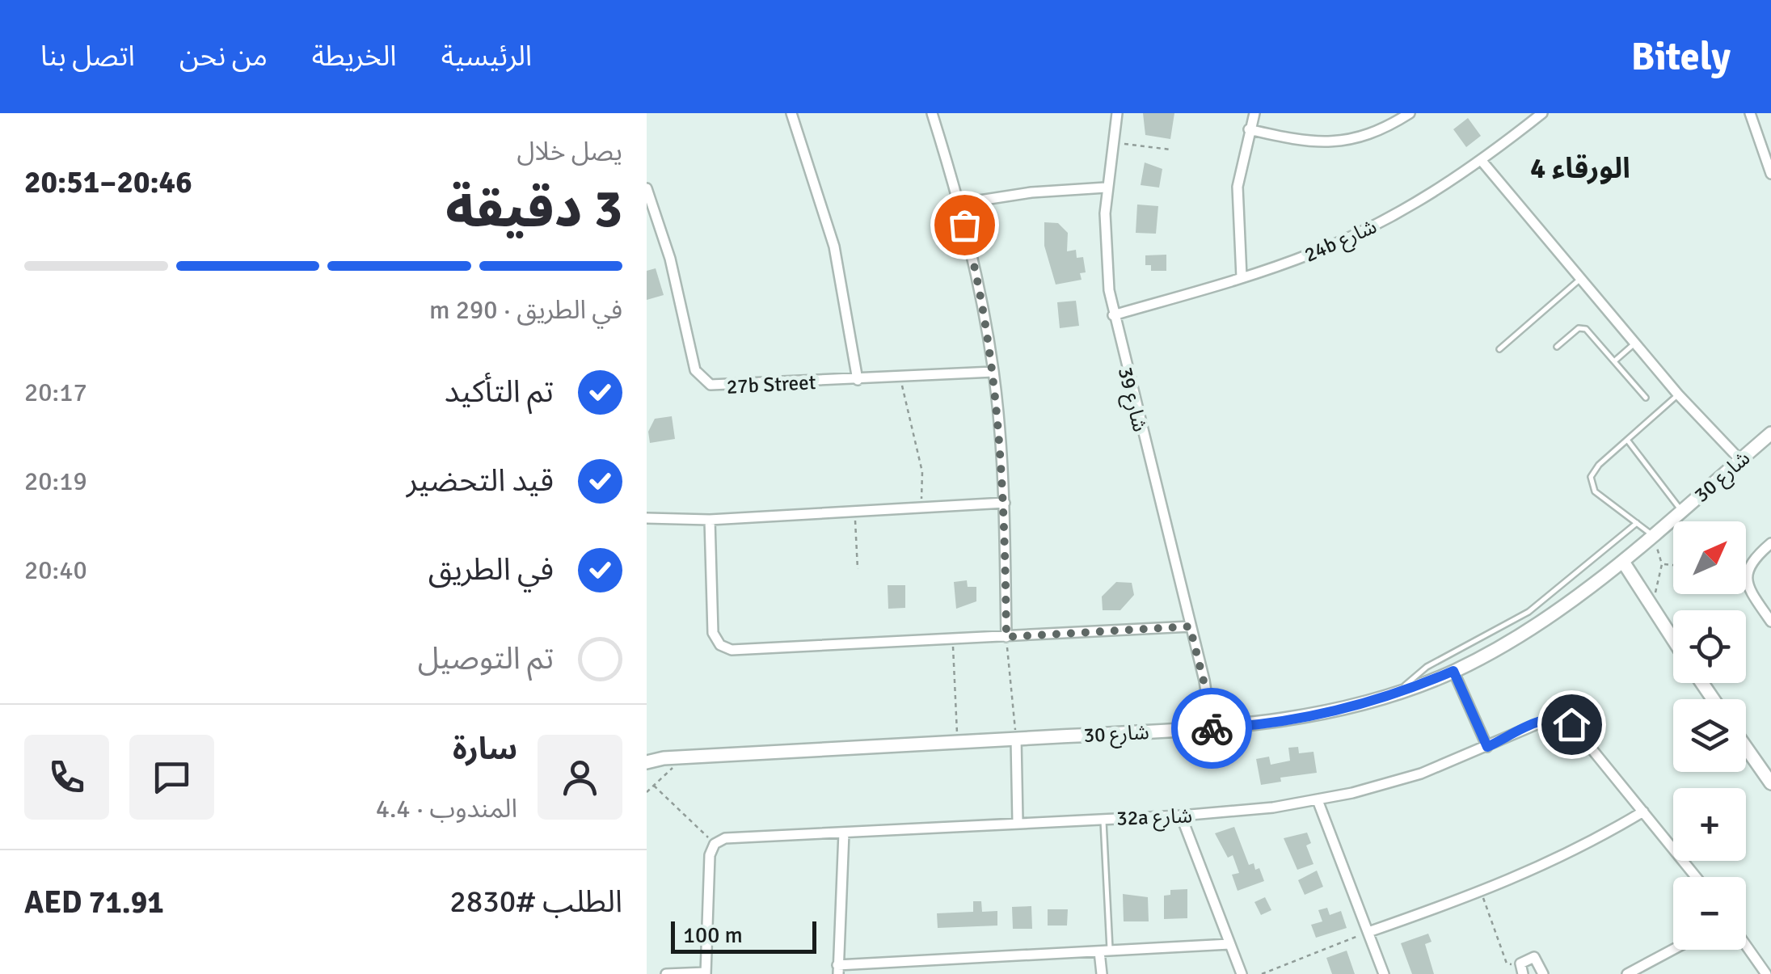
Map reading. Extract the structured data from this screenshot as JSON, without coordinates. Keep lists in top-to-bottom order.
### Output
{
  "streets": {
    "street": [
      "24b شارع",
      "27b Street",
      "شارع 39",
      "شارع 30",
      "32a شارع"
    ]
  },
  "crossings": [
    ["24b شارع", "شارع 39"],
    ["شارع 39", "شارع 30"]
  ],
  "districts": ["الورقاء 4"],
  "scale_bar": "100 m",
  "north": "top right",
  "page": {
    "header": "Bitely",
    "nav": [
      "الرئيسية",
      "الخريطة",
      "من نحن",
      "اتصل بنا"
    ],
    "heading": ["3 دقيقة", "يصل خلال", "20:46–20:51"],
    "panel": [
      "سارة",
      "المندوب · 4.4",
      "الطلب #2830",
      "AED 71.91"
    ],
    "bar": "في الطريق · 290 m",
    "list": [
      ["تم التأكيد", "20:17"],
      ["قيد التحضير", "20:19"],
      ["في الطريق", "20:40"],
      "تم التوصيل"
    ],
    "map_buttons": ["+", "−"],
    "scale": "100 m"
  }
}
